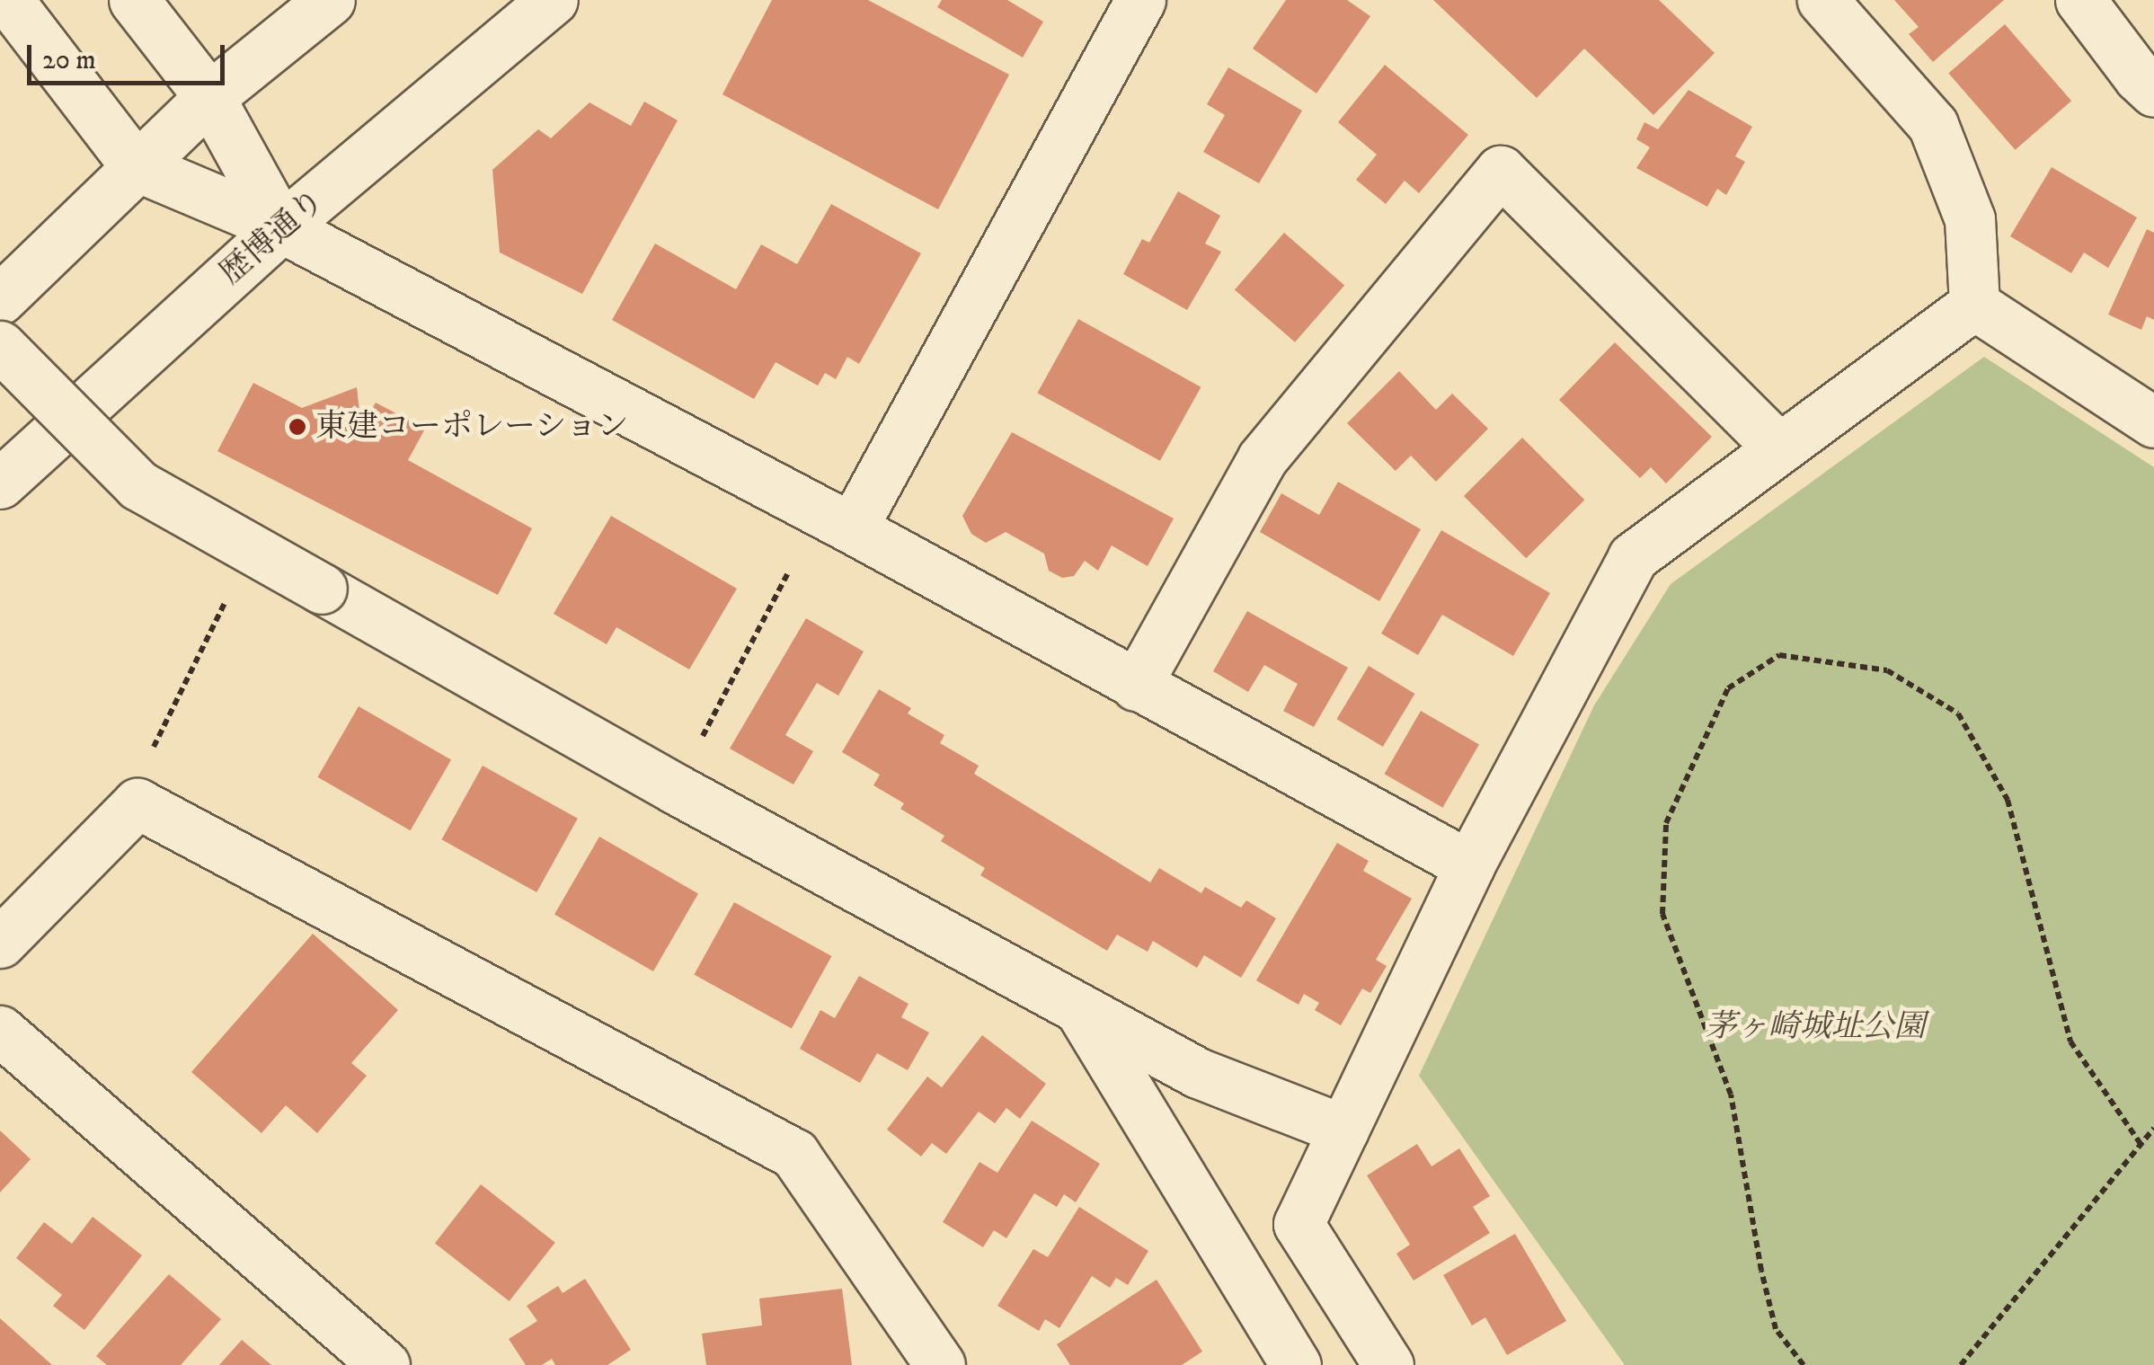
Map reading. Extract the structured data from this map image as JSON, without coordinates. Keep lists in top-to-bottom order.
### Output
{
  "streets": {
    "street": ["歴博通り"]
  },
  "parks": ["茅ヶ崎城址公園"],
  "places": ["東建コーポレーション"],
  "scale_bar": "20 m"
}
